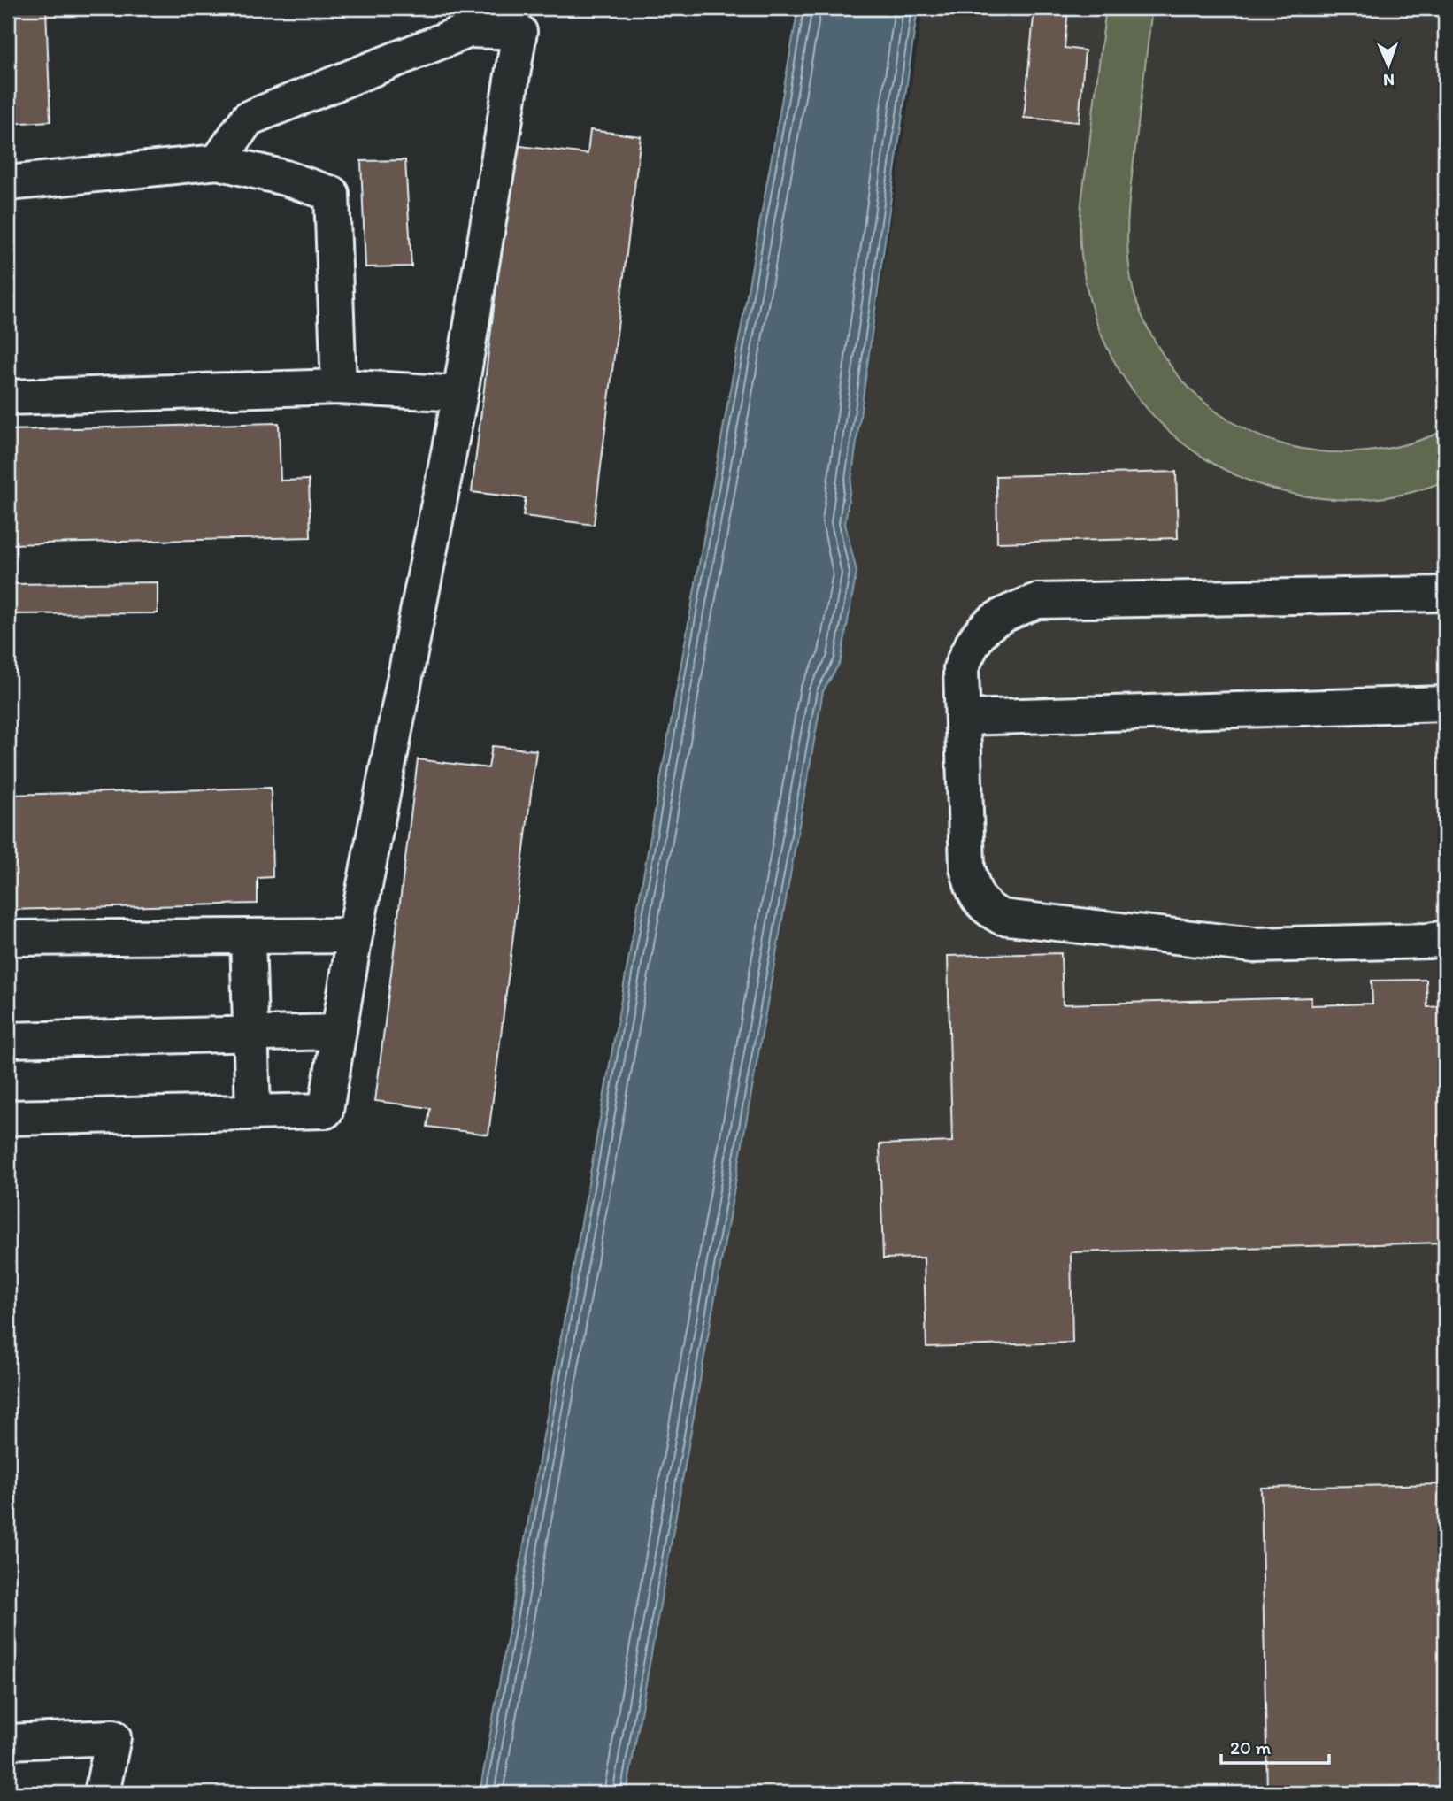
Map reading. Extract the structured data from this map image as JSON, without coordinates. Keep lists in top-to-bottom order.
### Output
{
  "scale_bar": "20 m",
  "north": "bottom"
}
